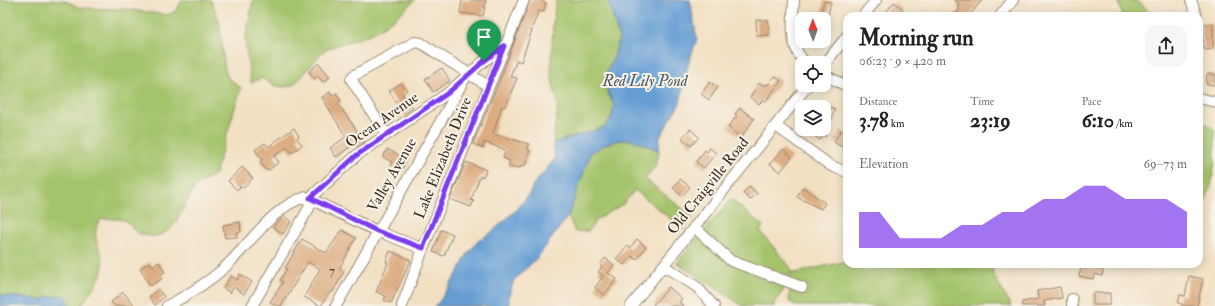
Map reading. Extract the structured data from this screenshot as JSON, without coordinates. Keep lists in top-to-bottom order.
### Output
{
  "streets": {
    "street": [
      "Ocean Avenue",
      "Lake Elizabeth Drive",
      "Valley Avenue",
      "Old Craigville Road"
    ]
  },
  "crossings": [
    ["Ocean Avenue", "Lake Elizabeth Drive"],
    ["Ocean Avenue", "Valley Avenue"]
  ],
  "water": ["Red Lily Pond"],
  "house_numbers": ["7"],
  "north": "top",
  "page": {
    "heading": ["Morning run", "06:23 · 9 × 420 m"],
    "stats": [
      ["Distance", "3.78 km"],
      ["Time", "23:19"],
      ["Pace", "6:10 /km"]
    ],
    "chart": ["Elevation", "69–73 m"]
  }
}
